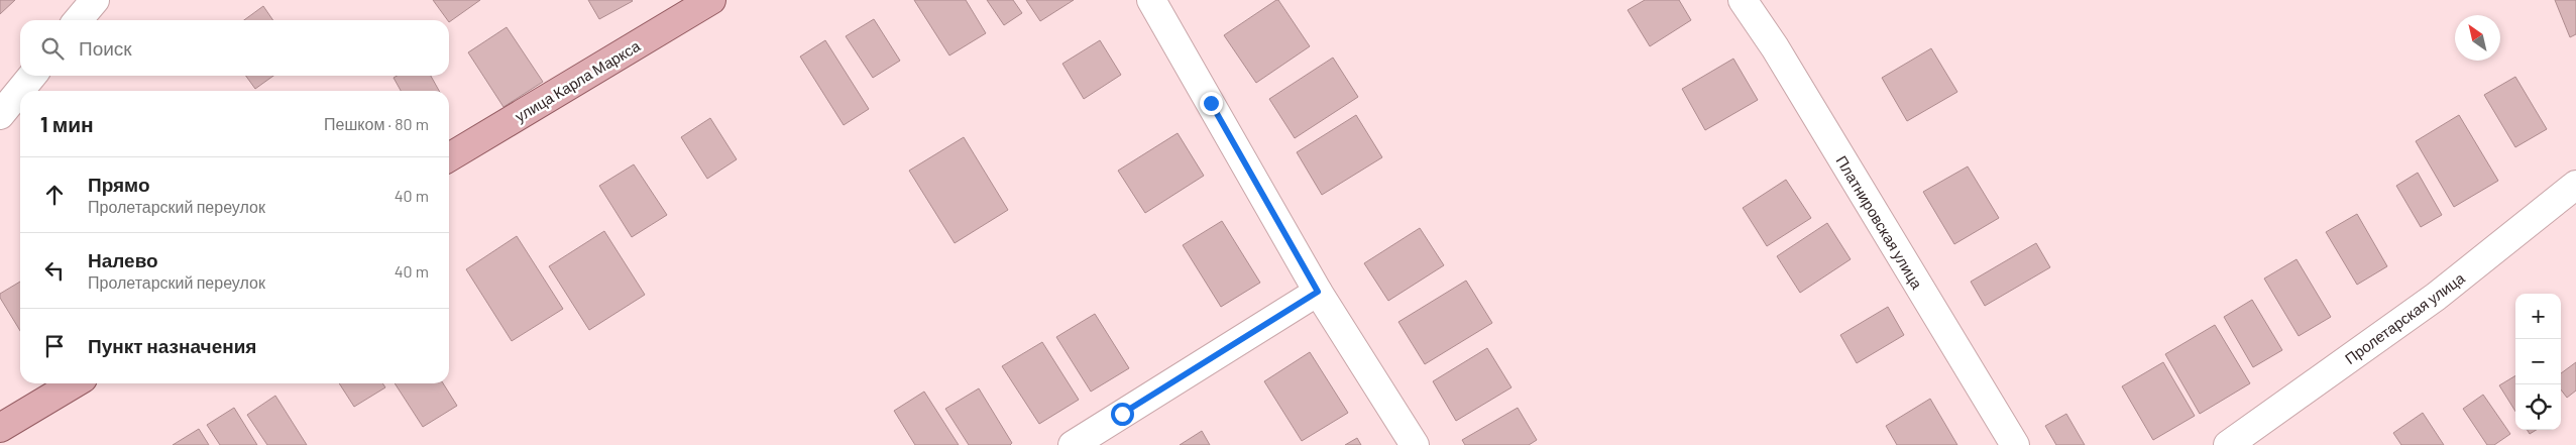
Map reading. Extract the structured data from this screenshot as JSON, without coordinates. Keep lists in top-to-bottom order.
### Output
{
  "streets": {
    "main road": ["улица Карла Маркса"],
    "street": ["Платнировская улица", "Пролетарская улица"]
  },
  "north": "top left",
  "page": {
    "search": "Поиск",
    "heading": ["1 мин", "Пешком · 80 m"],
    "list": [
      ["Прямо", "Пролетарский переулок", "40 m"],
      ["Налево", "Пролетарский переулок", "40 m"],
      "Пункт назначения"
    ],
    "map_buttons": ["+", "−"]
  }
}
